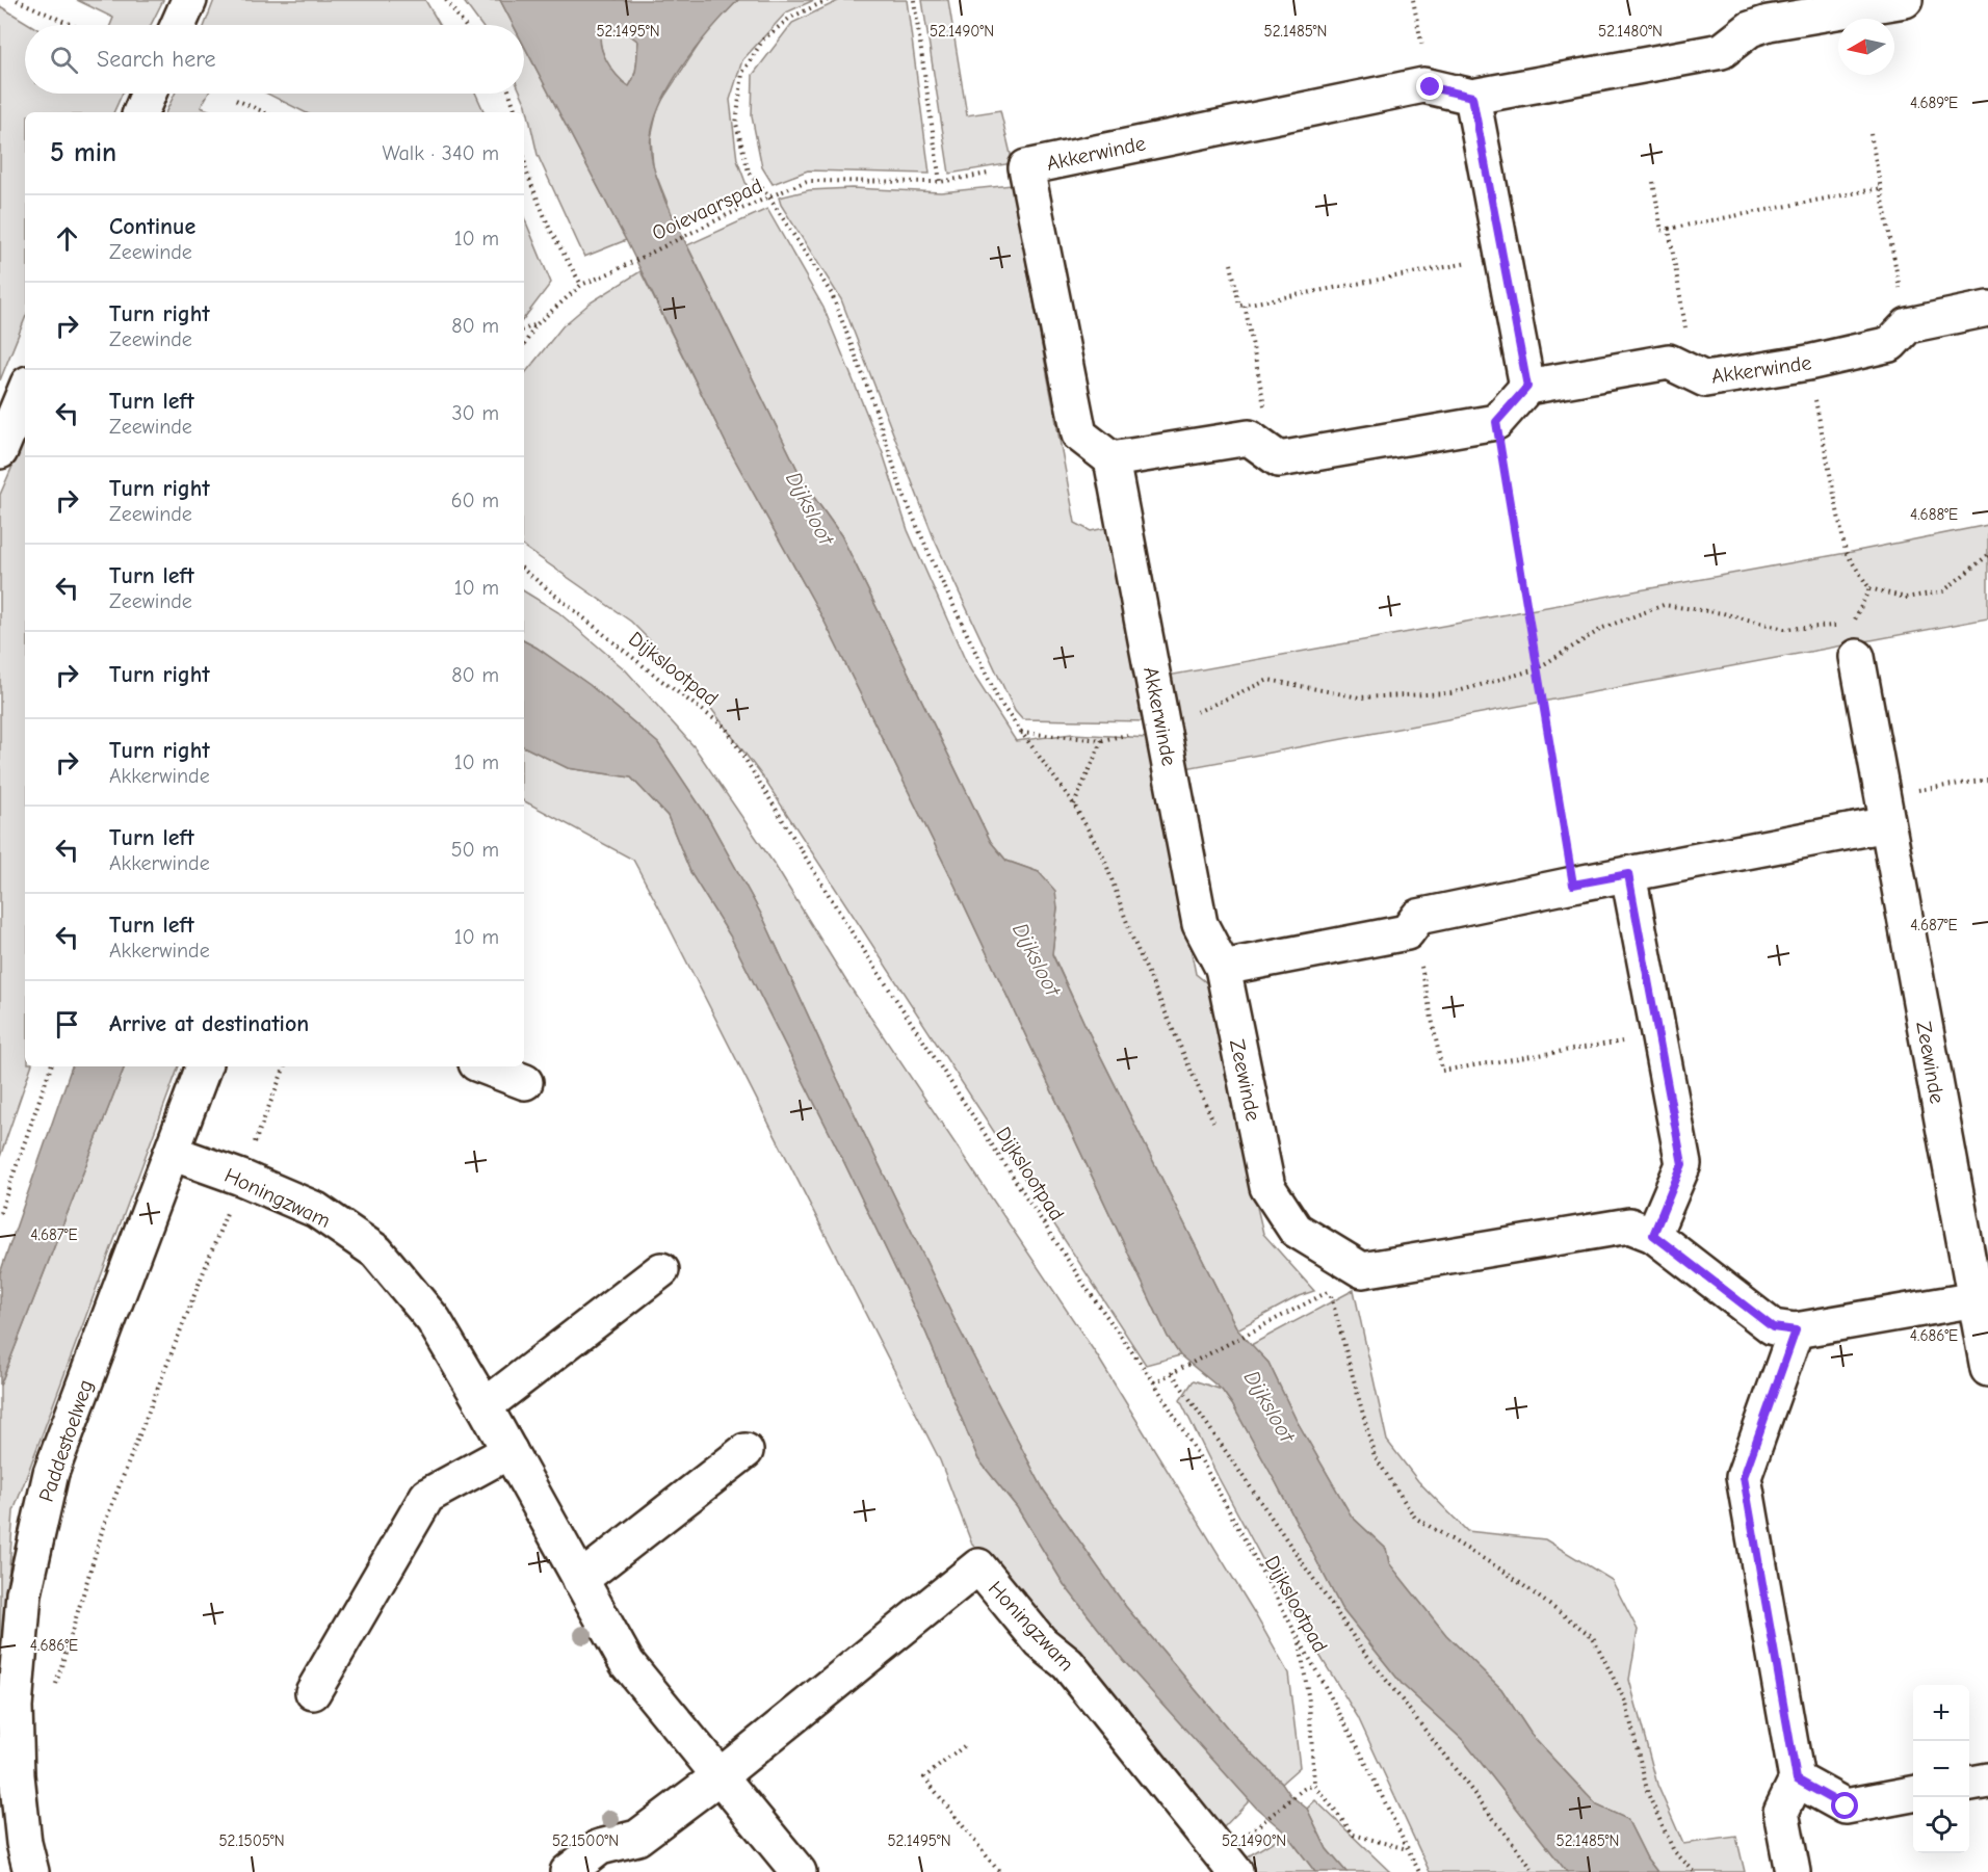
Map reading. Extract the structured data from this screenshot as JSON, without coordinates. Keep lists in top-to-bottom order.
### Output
{
  "streets": {
    "street": [
      "Akkerwinde",
      "Zeewinde",
      "Honingzwam",
      "Paddestoelweg"
    ],
    "path": ["Ooievaarspad", "Dijkslootpad"]
  },
  "crossings": [
    ["Akkerwinde", "Ooievaarspad"],
    ["Akkerwinde", "Zeewinde"],
    ["Honingzwam", "Paddestoelweg"]
  ],
  "water": ["Dijksloot"],
  "north": "left",
  "page": {
    "search": "Search here",
    "heading": ["5 min", "Walk · 340 m"],
    "list": [
      ["Continue", "Zeewinde", "10 m"],
      ["Turn right", "Zeewinde", "80 m"],
      ["Turn left", "Zeewinde", "30 m"],
      ["Turn right", "Zeewinde", "60 m"],
      ["Turn left", "Zeewinde", "10 m"],
      ["Turn right", "80 m"],
      ["Turn right", "Akkerwinde", "10 m"],
      ["Turn left", "Akkerwinde", "50 m"],
      ["Turn left", "Akkerwinde", "10 m"],
      "Arrive at destination"
    ],
    "map_buttons": ["+", "−"]
  },
  "coordinates": [
    "52.1495°N",
    "52.1490°N",
    "52.1480°N",
    "52.1485°N",
    "4.689°E",
    "4.688°E",
    "4.687°E",
    "4.686°E",
    "52.1505°N",
    "52.1500°N"
  ]
}
